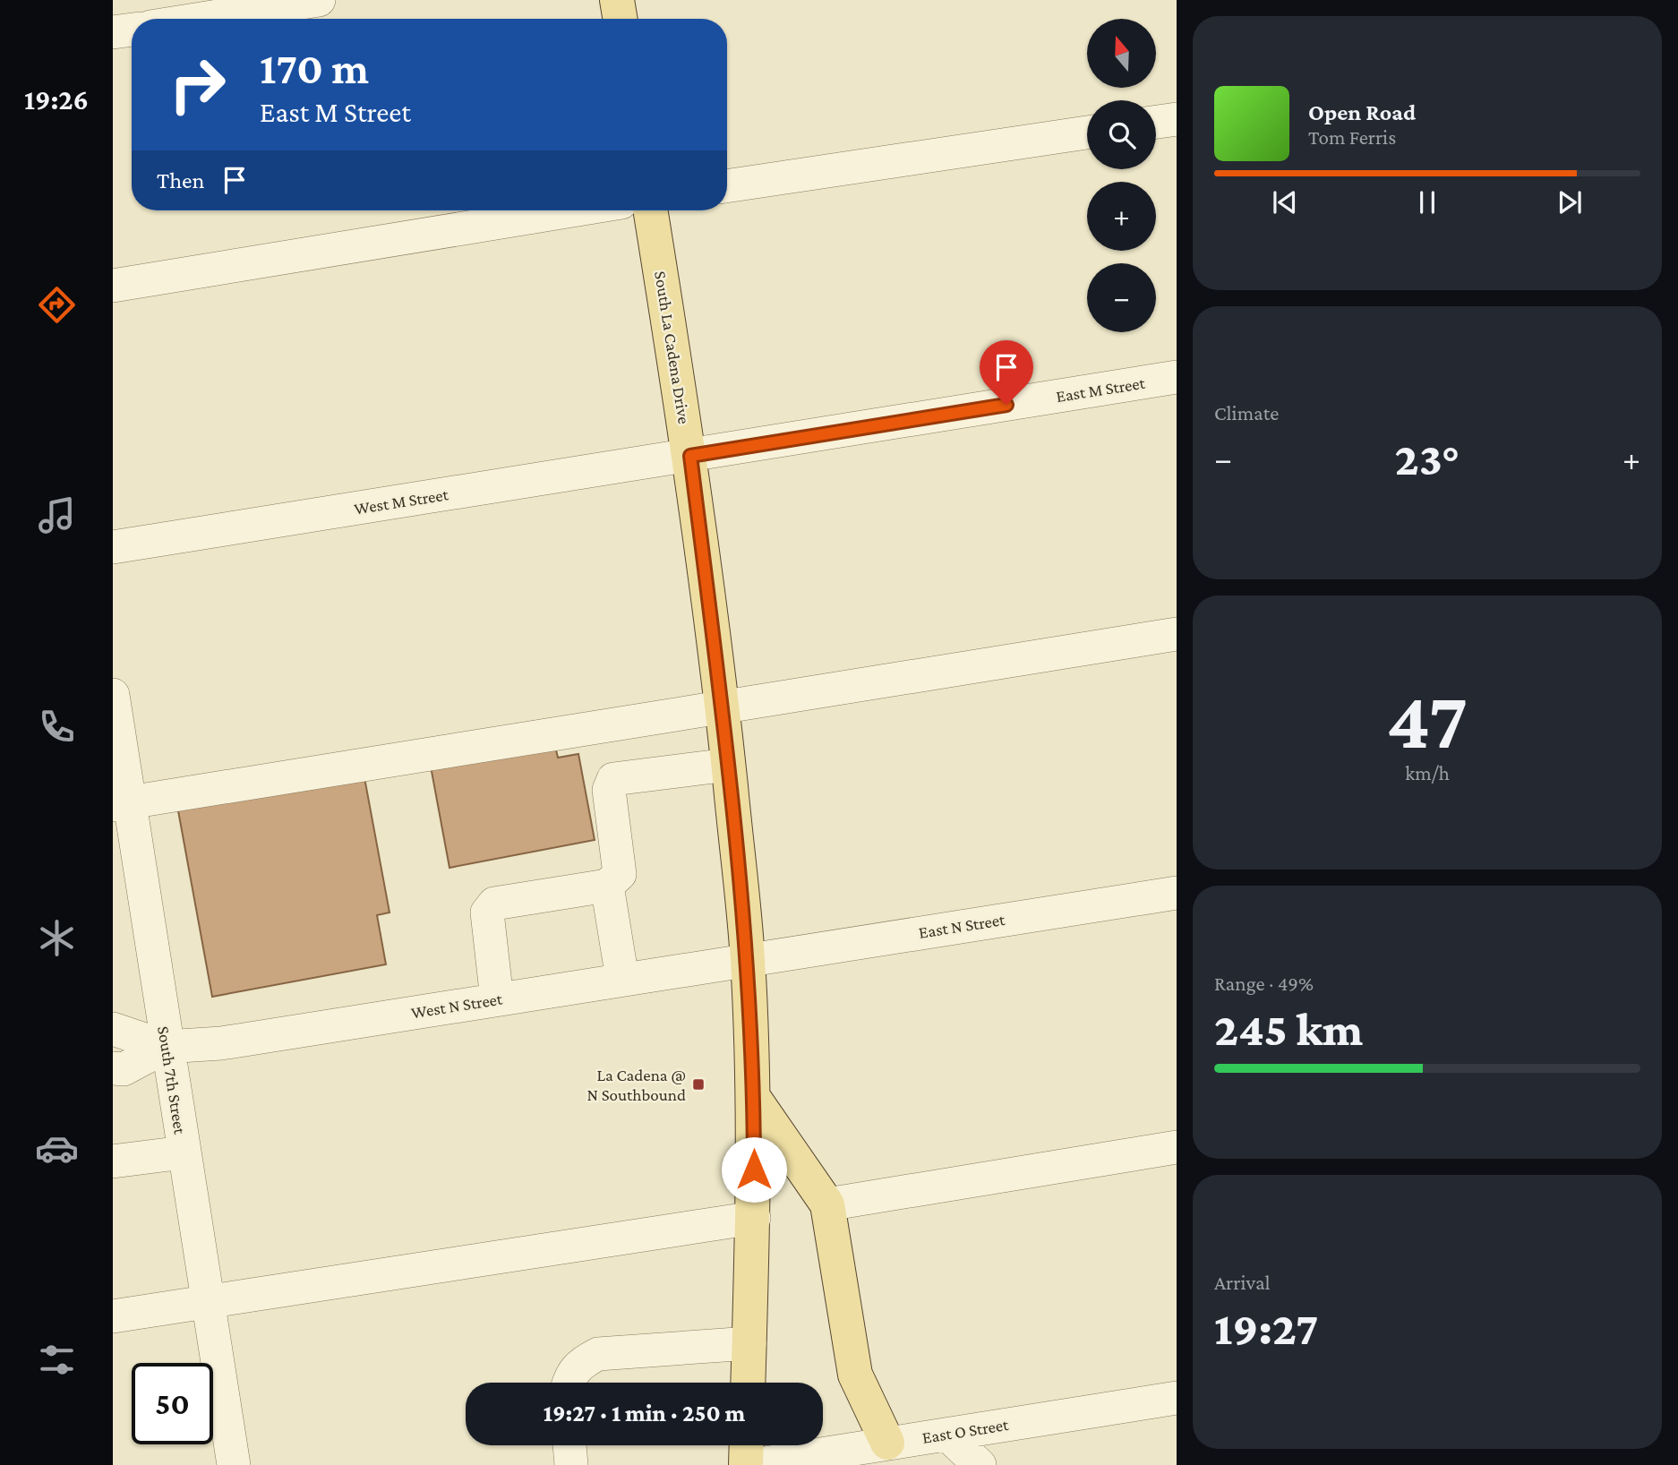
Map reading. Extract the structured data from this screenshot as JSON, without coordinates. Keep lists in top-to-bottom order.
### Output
{
  "streets": {
    "main road": ["South La Cadena Drive"],
    "street": [
      "East M Street",
      "West M Street",
      "East N Street",
      "West N Street",
      "South 7th Street",
      "East O Street"
    ]
  },
  "crossings": [
    ["South La Cadena Drive", "East M Street"],
    ["South La Cadena Drive", "West M Street"],
    ["South La Cadena Drive", "East N Street"],
    ["South La Cadena Drive", "West N Street"],
    ["East M Street", "West M Street"],
    ["East N Street", "West N Street"],
    ["West N Street", "South 7th Street"]
  ],
  "places": {
    "transit": ["La Cadena @ N Southbound"]
  },
  "north": "top",
  "page": {
    "tabs": "19:26",
    "map_buttons": ["+", "−"],
    "turn": ["170 m", "East M Street"],
    "song": ["Open Road", "Tom Ferris"],
    "then": "Then",
    "tile": [
      "Climate",
      ["47", "km/h"],
      ["Range · 49%", "245 km"],
      ["Arrival", "19:27"]
    ],
    "heat": ["−", "23°", "+"],
    "limit": "50",
    "trip": "19:27 · 1 min · 250 m"
  }
}
